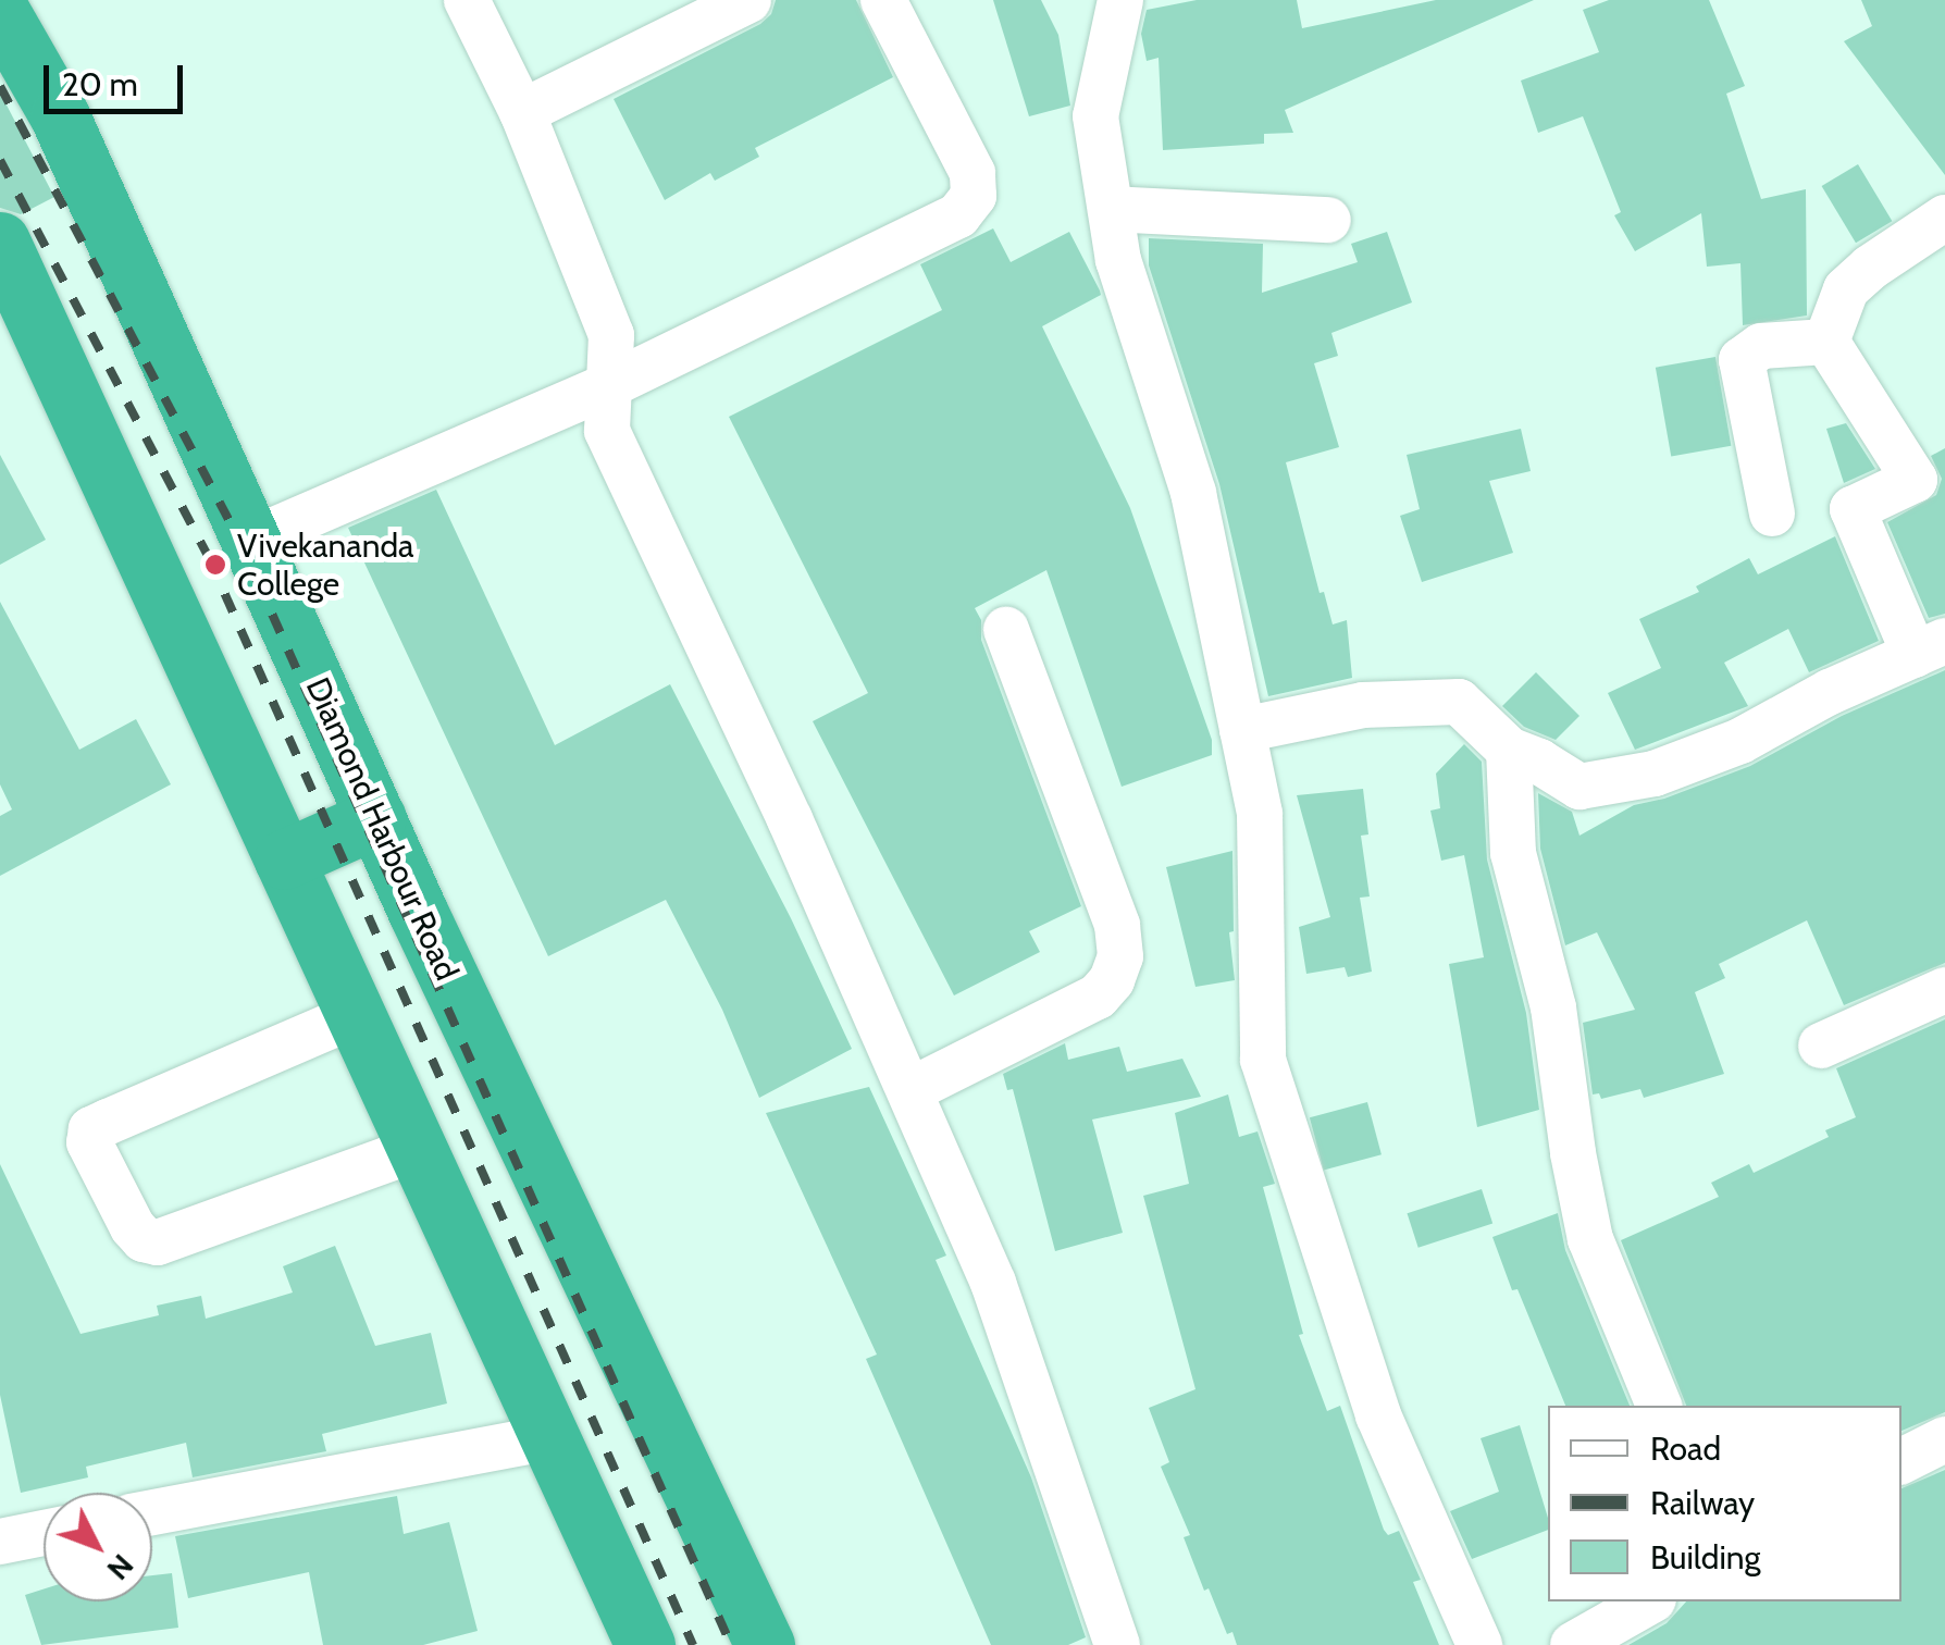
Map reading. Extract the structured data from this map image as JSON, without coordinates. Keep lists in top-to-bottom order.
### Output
{
  "streets": {
    "highway": ["Diamond Harbour Road"]
  },
  "places": ["Vivekananda College"],
  "legend": ["Road", "Railway", "Building"],
  "scale_bar": "20 m",
  "north": "bottom right"
}
